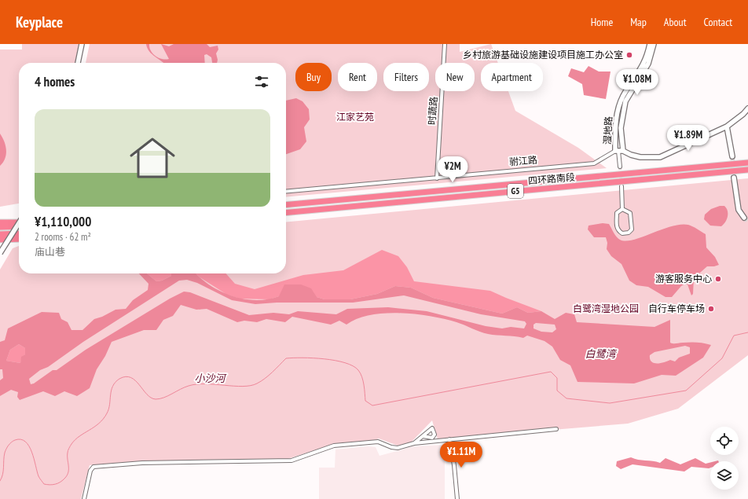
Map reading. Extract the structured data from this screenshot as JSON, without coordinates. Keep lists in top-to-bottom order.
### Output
{
  "streets": {
    "highway": ["四环路南段", "G5"],
    "street": ["时蔬路", "湿地路", "驸江路"]
  },
  "crossings": [
    ["时蔬路", "驸江路"],
    ["湿地路", "驸江路"]
  ],
  "water": ["白鹭湾", "小沙河"],
  "parks": ["江家艺苑", "白鹭湾湿地公园"],
  "places": ["乡村旅游基础设施建设项目施工办公室", "游客服务中心", "自行车停车场"],
  "page": {
    "header": "Keyplace",
    "nav": [
      "Home",
      "Map",
      "About",
      "Contact"
    ],
    "chip": [
      "Buy",
      "Rent",
      "Filters",
      "New",
      "Apartment"
    ],
    "heading": "4 homes",
    "price": [
      "¥1.08M",
      "¥1.89M",
      "¥2M",
      "¥1.11M"
    ],
    "list": [
      {
        "name": "¥1,110,000",
        "note": "2 rooms · 62 m² · 庙山巷"
      }
    ]
  }
}
